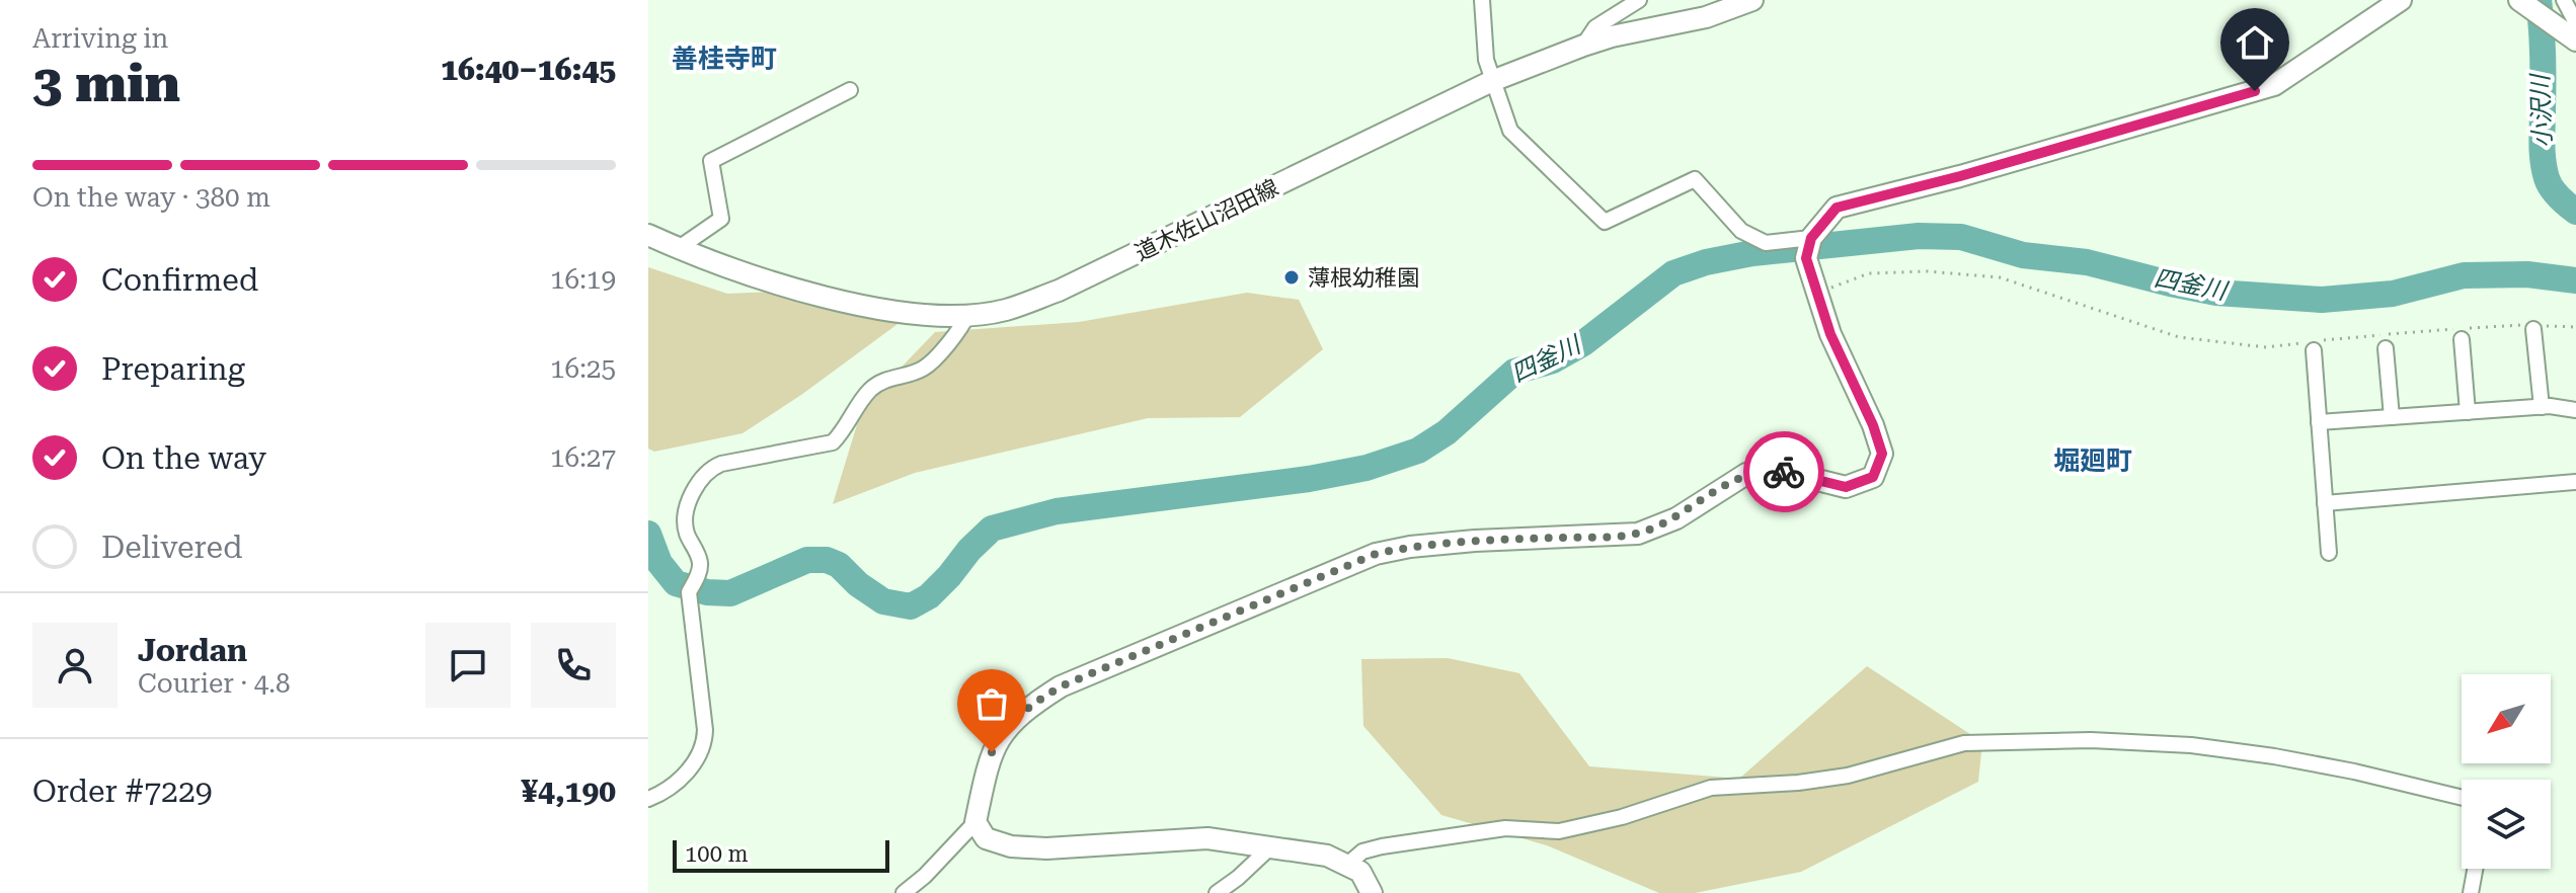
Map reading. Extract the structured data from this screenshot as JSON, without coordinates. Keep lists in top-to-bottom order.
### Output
{
  "streets": {
    "street": ["道木佐山沼田線"]
  },
  "districts": ["善桂寺町", "堀廻町"],
  "water": ["小沢川", "四釜川"],
  "places": ["薄根幼稚園"],
  "scale_bar": "100 m",
  "north": "bottom left",
  "page": {
    "heading": ["3 min", "Arriving in", "16:40–16:45"],
    "panel": [
      "Jordan",
      "Courier · 4.8",
      "Order #7229",
      "¥4,190"
    ],
    "bar": "On the way · 380 m",
    "list": [
      ["Confirmed", "16:19"],
      ["Preparing", "16:25"],
      ["On the way", "16:27"],
      "Delivered"
    ],
    "scale": "100 m"
  }
}
